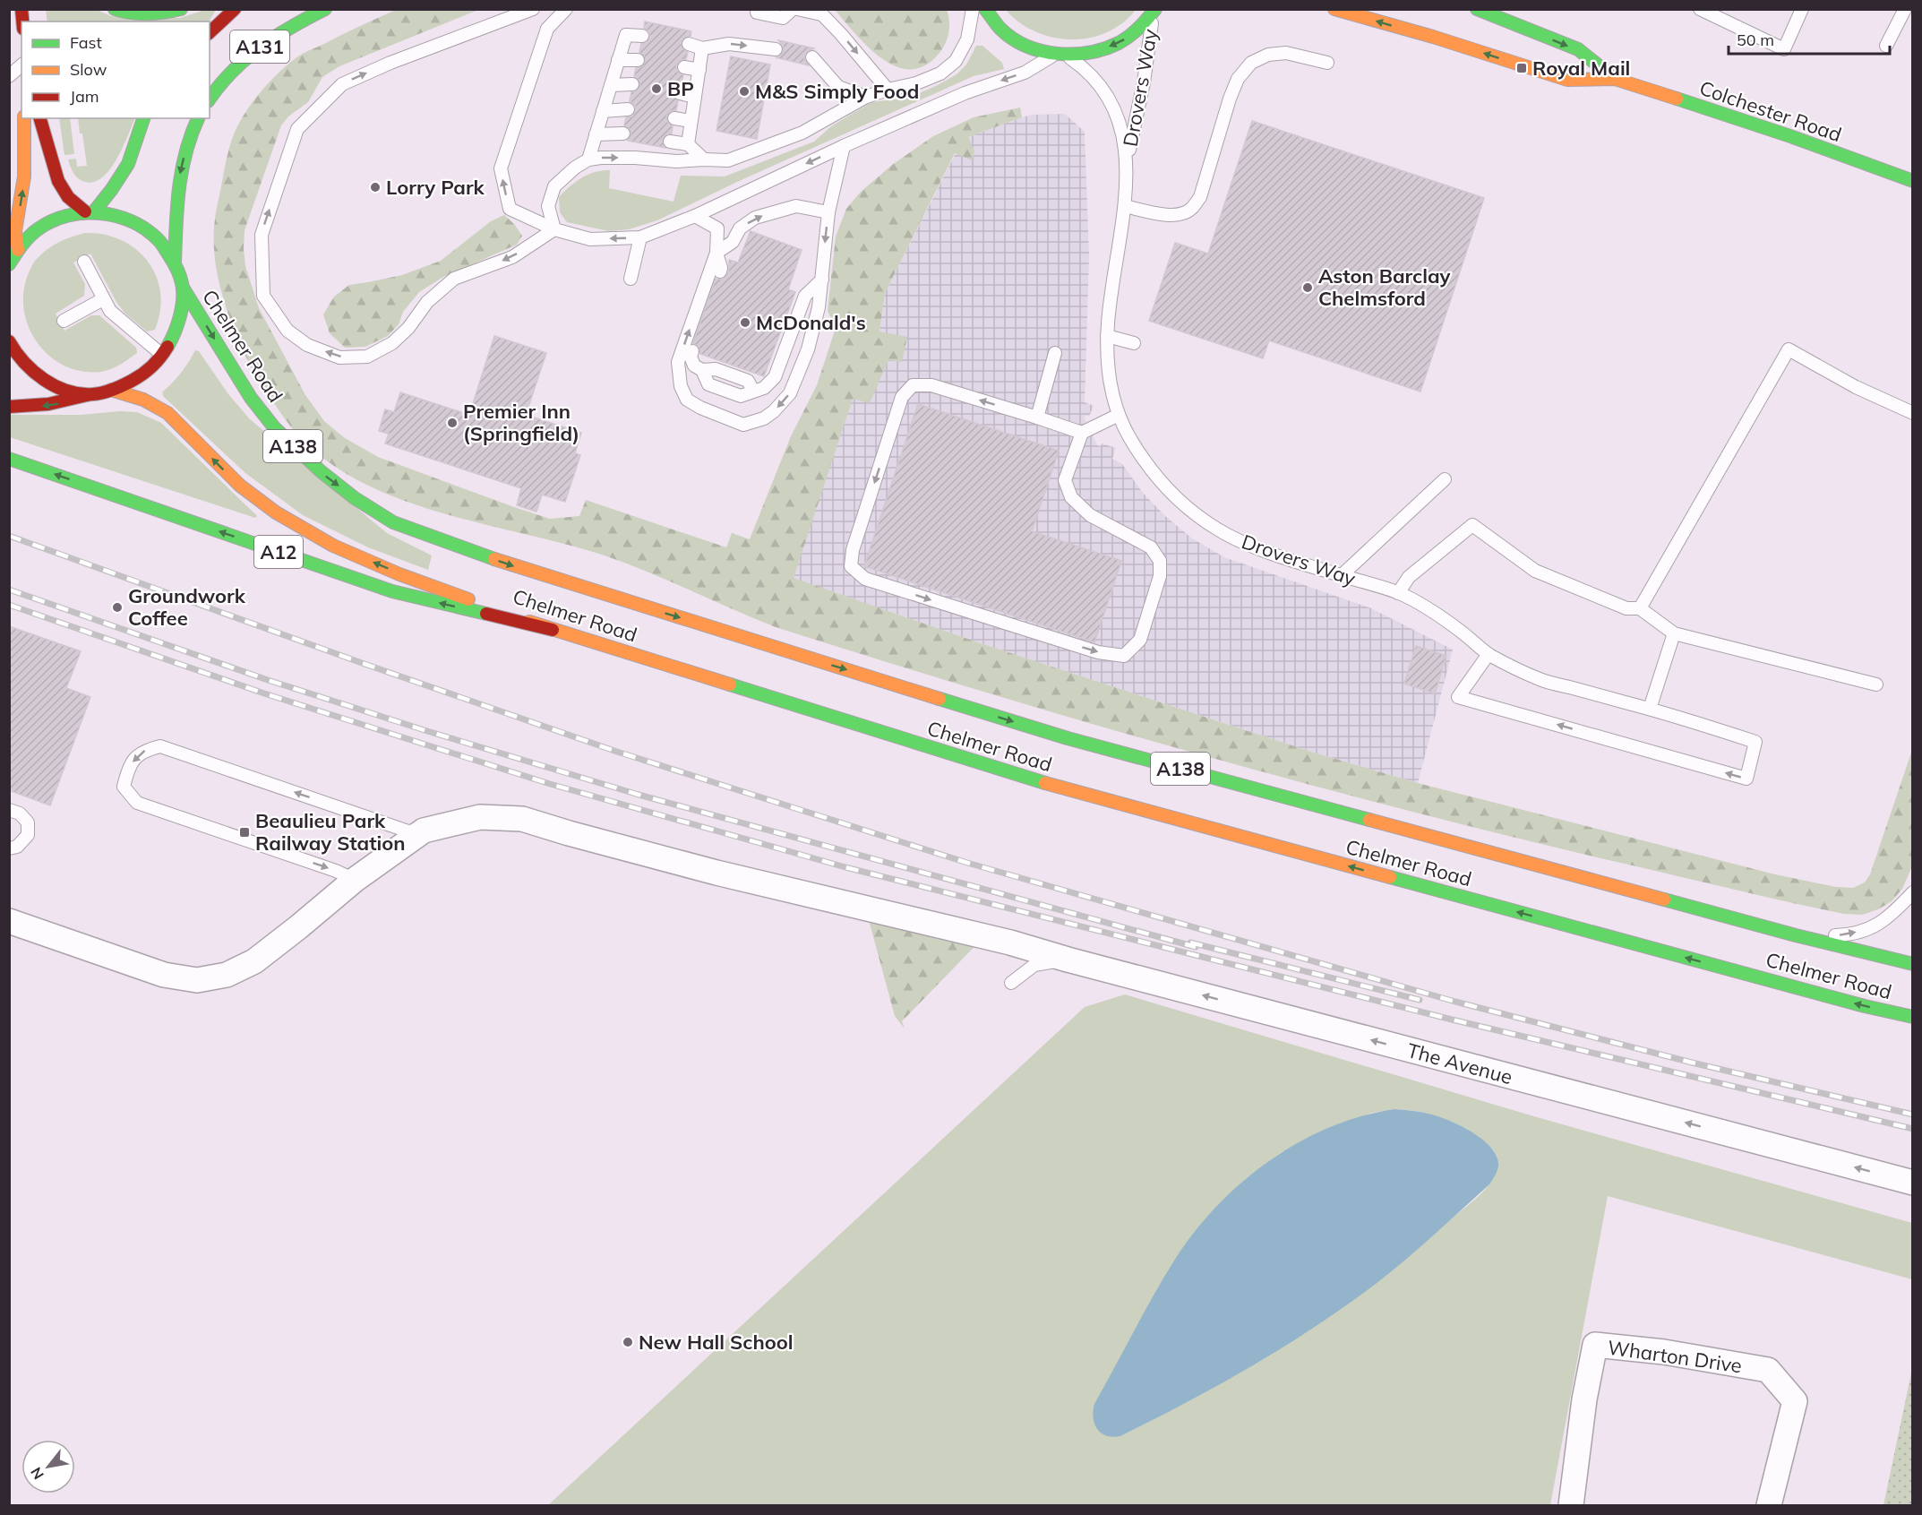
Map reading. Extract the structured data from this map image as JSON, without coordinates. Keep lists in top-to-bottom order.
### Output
{
  "streets": {
    "main road": [
      "A131",
      "Colchester Road",
      "Chelmer Road",
      "A138",
      "A12"
    ],
    "street": ["The Avenue", "Wharton Drive"],
    "lane": ["Drovers Way"]
  },
  "crossings": [
    ["Chelmer Road", "A12"]
  ],
  "one_way": ["The Avenue"],
  "places": {
    "transit": ["Royal Mail", "Beaulieu Park Railway Station"],
    "other": [
      "BP",
      "M&S Simply Food",
      "Lorry Park",
      "Aston Barclay Chelmsford",
      "McDonald's",
      "Premier Inn (Springfield)",
      "Groundwork Coffee",
      "New Hall School"
    ]
  },
  "legend": ["Fast", "Slow", "Jam"],
  "scale_bar": "50 m",
  "north": "bottom left"
}
